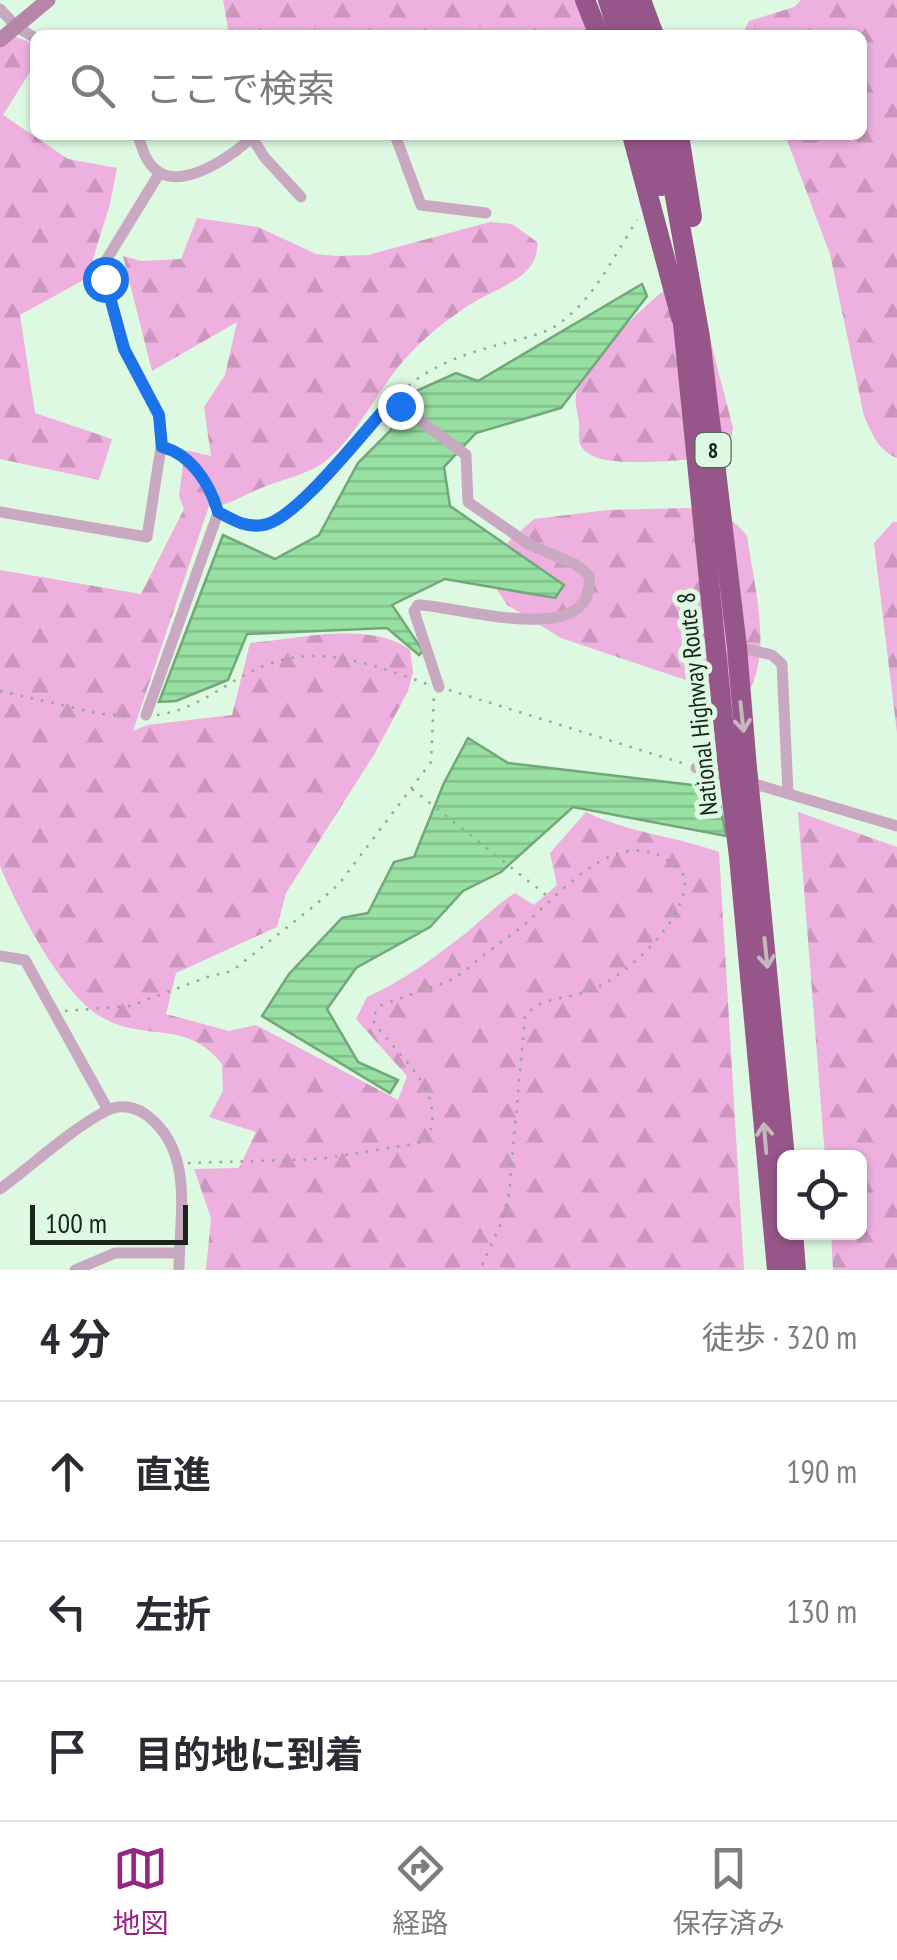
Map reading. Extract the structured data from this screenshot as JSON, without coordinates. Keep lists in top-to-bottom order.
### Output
{
  "streets": {
    "highway": ["8", "National Highway Route 8"]
  },
  "scale_bar": "100 m",
  "page": {
    "search": "ここで検索",
    "scale": "100 m",
    "heading": ["4 分", "徒歩 · 320 m"],
    "list": [
      ["直進", "190 m"],
      ["左折", "130 m"],
      "目的地に到着"
    ],
    "nav": ["地図", "経路", "保存済み"]
  }
}
